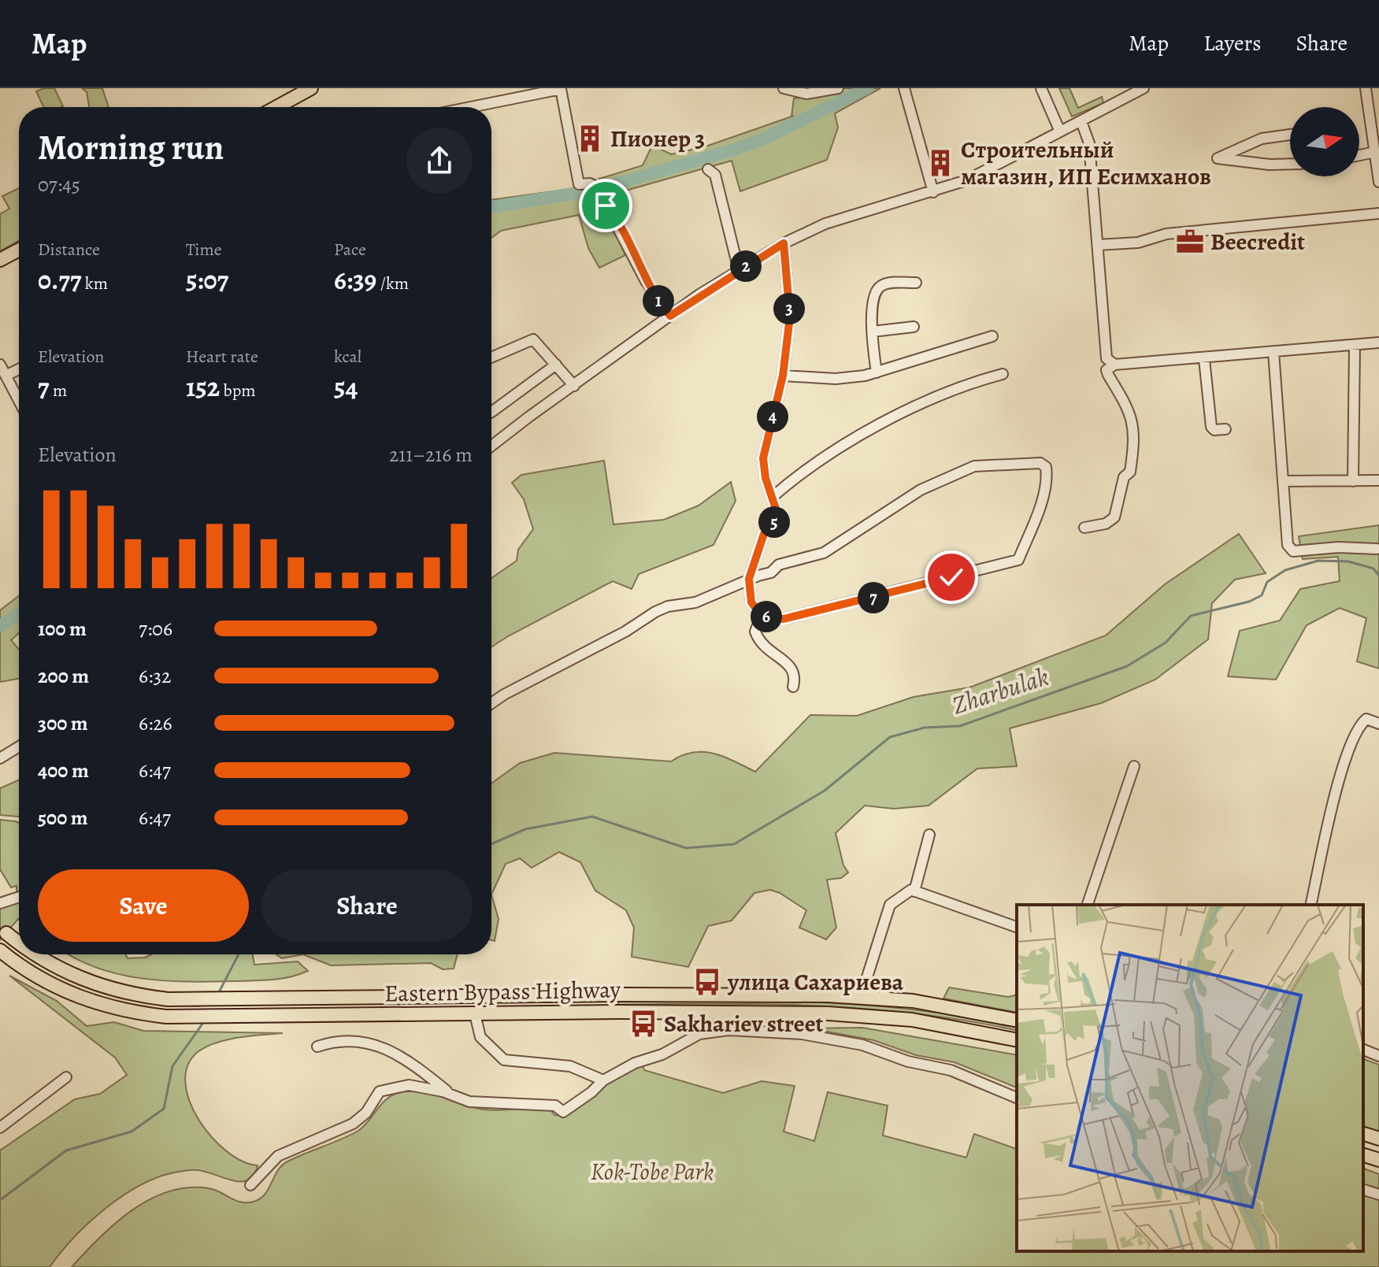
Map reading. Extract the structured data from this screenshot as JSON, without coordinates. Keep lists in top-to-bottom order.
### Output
{
  "streets": {
    "main road": ["Eastern Bypass Highway"]
  },
  "water": ["Zharbulak"],
  "parks": ["Kok-Tobe Park"],
  "places": {
    "building": ["Пионер 3", "Строительный магазин, ИП Есимханов"],
    "office": ["Beecredit"],
    "bus stop": ["улица Сахариева", "Sakhariev street"]
  },
  "north": "right",
  "page": {
    "header": "Map",
    "nav": ["Map", "Layers", "Share"],
    "heading": ["Morning run", "07:45"],
    "stats": [
      ["Distance", "0.77 km"],
      ["Time", "5:07"],
      ["Pace", "6:39 /km"],
      ["Elevation", "7 m"],
      ["Heart rate", "152 bpm"],
      ["kcal", "54"]
    ],
    "pins": [
      "2",
      "1",
      "3",
      "4",
      "5",
      "7",
      "6"
    ],
    "chart": ["Elevation", "211–216 m"],
    "list": [
      {
        "name": "100 m",
        "note": "7:06"
      },
      {
        "name": "200 m",
        "note": "6:32"
      },
      {
        "name": "300 m",
        "note": "6:26"
      },
      {
        "name": "400 m",
        "note": "6:47"
      },
      {
        "name": "500 m",
        "note": "6:47"
      }
    ],
    "buttons": ["Save", "Share"]
  }
}
